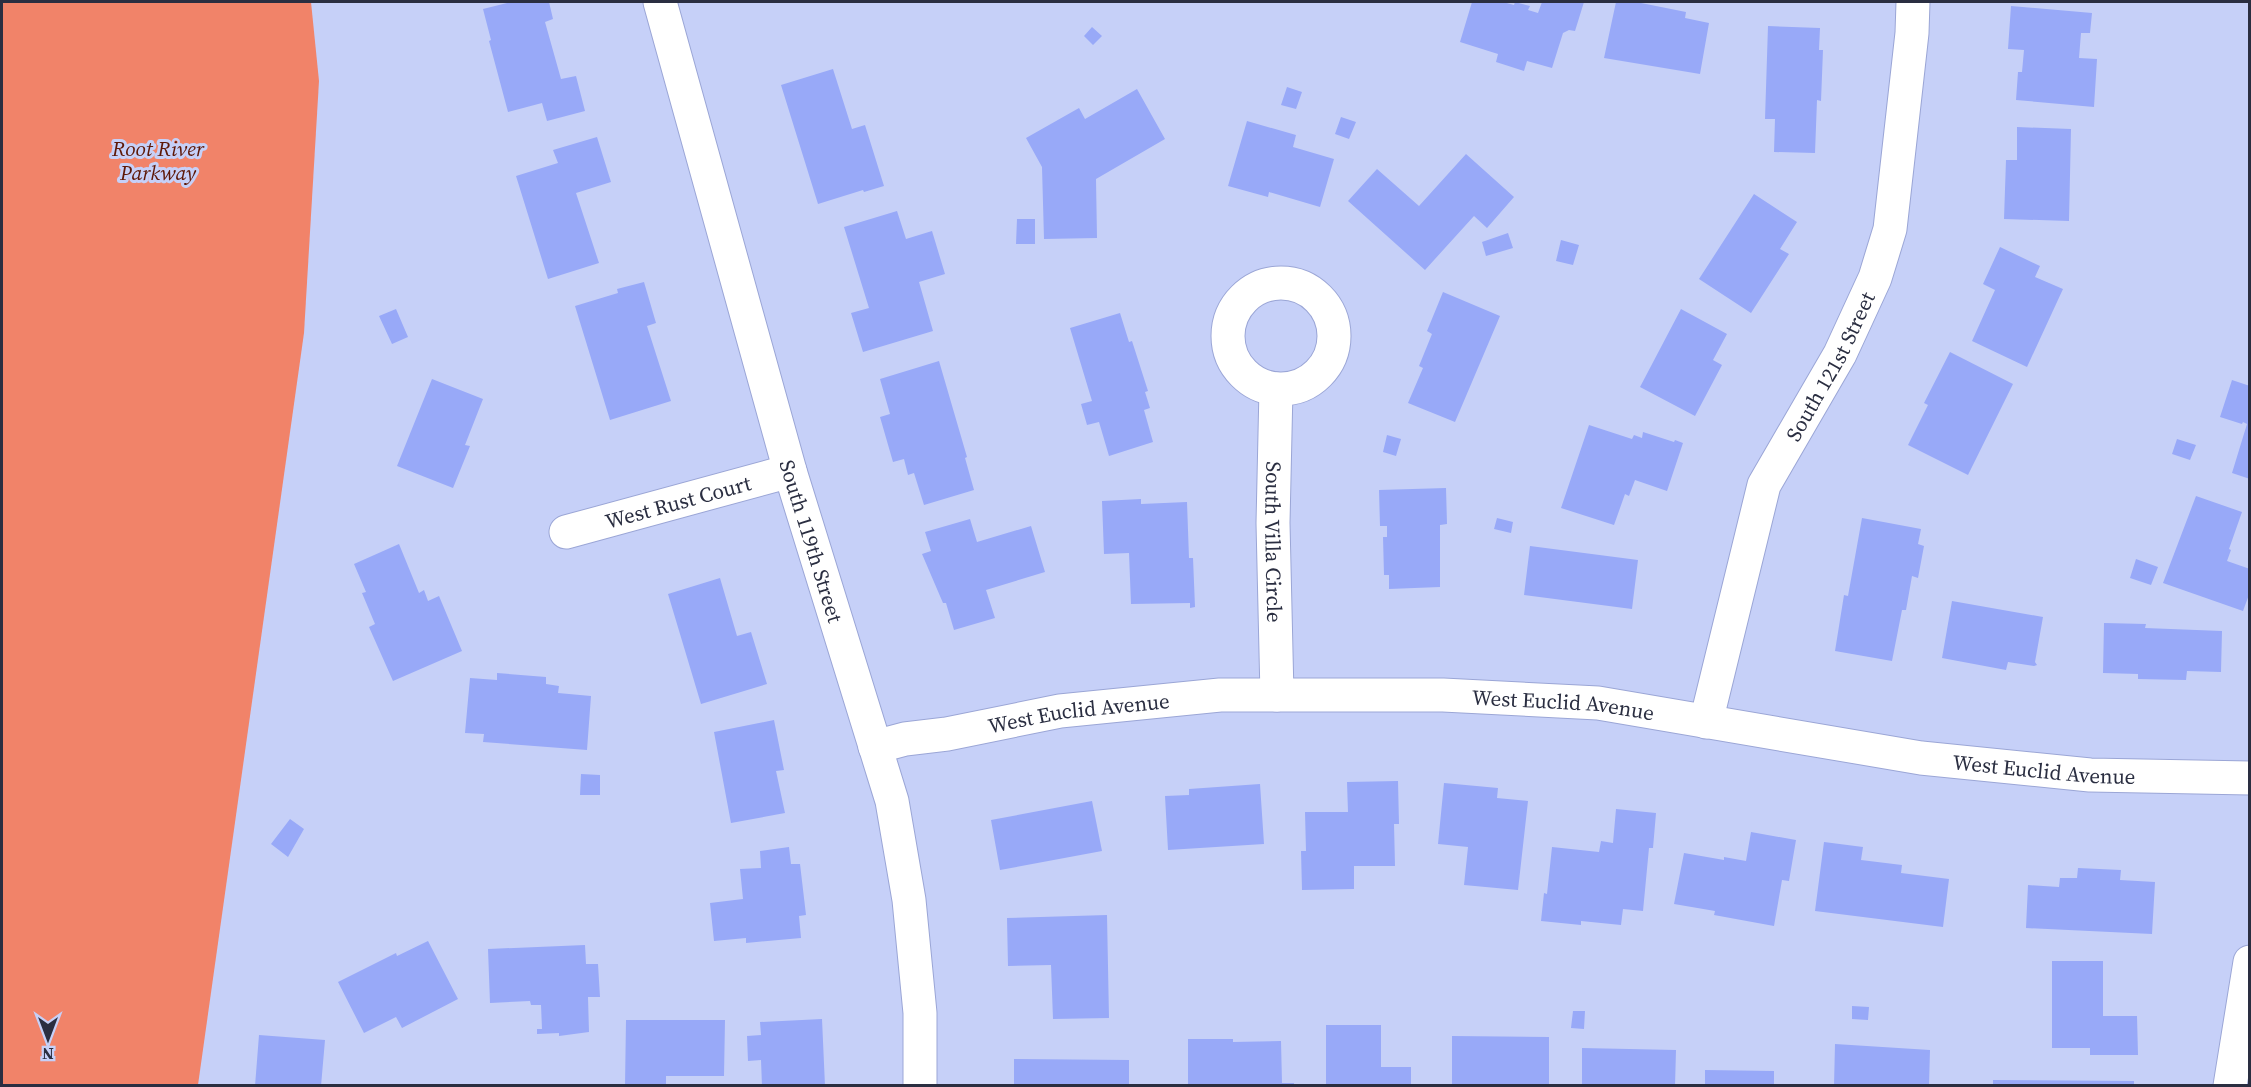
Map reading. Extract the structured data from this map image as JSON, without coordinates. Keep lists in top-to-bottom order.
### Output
{
  "streets": {
    "street": [
      "South 121st Street",
      "West Rust Court",
      "South 119th Street",
      "South Villa Circle",
      "West Euclid Avenue"
    ]
  },
  "crossings": [
    ["South 121st Street", "West Euclid Avenue"],
    ["West Rust Court", "South 119th Street"],
    ["South 119th Street", "West Euclid Avenue"],
    ["South Villa Circle", "West Euclid Avenue"]
  ],
  "parks": ["Root River Parkway"],
  "north": "bottom"
}
